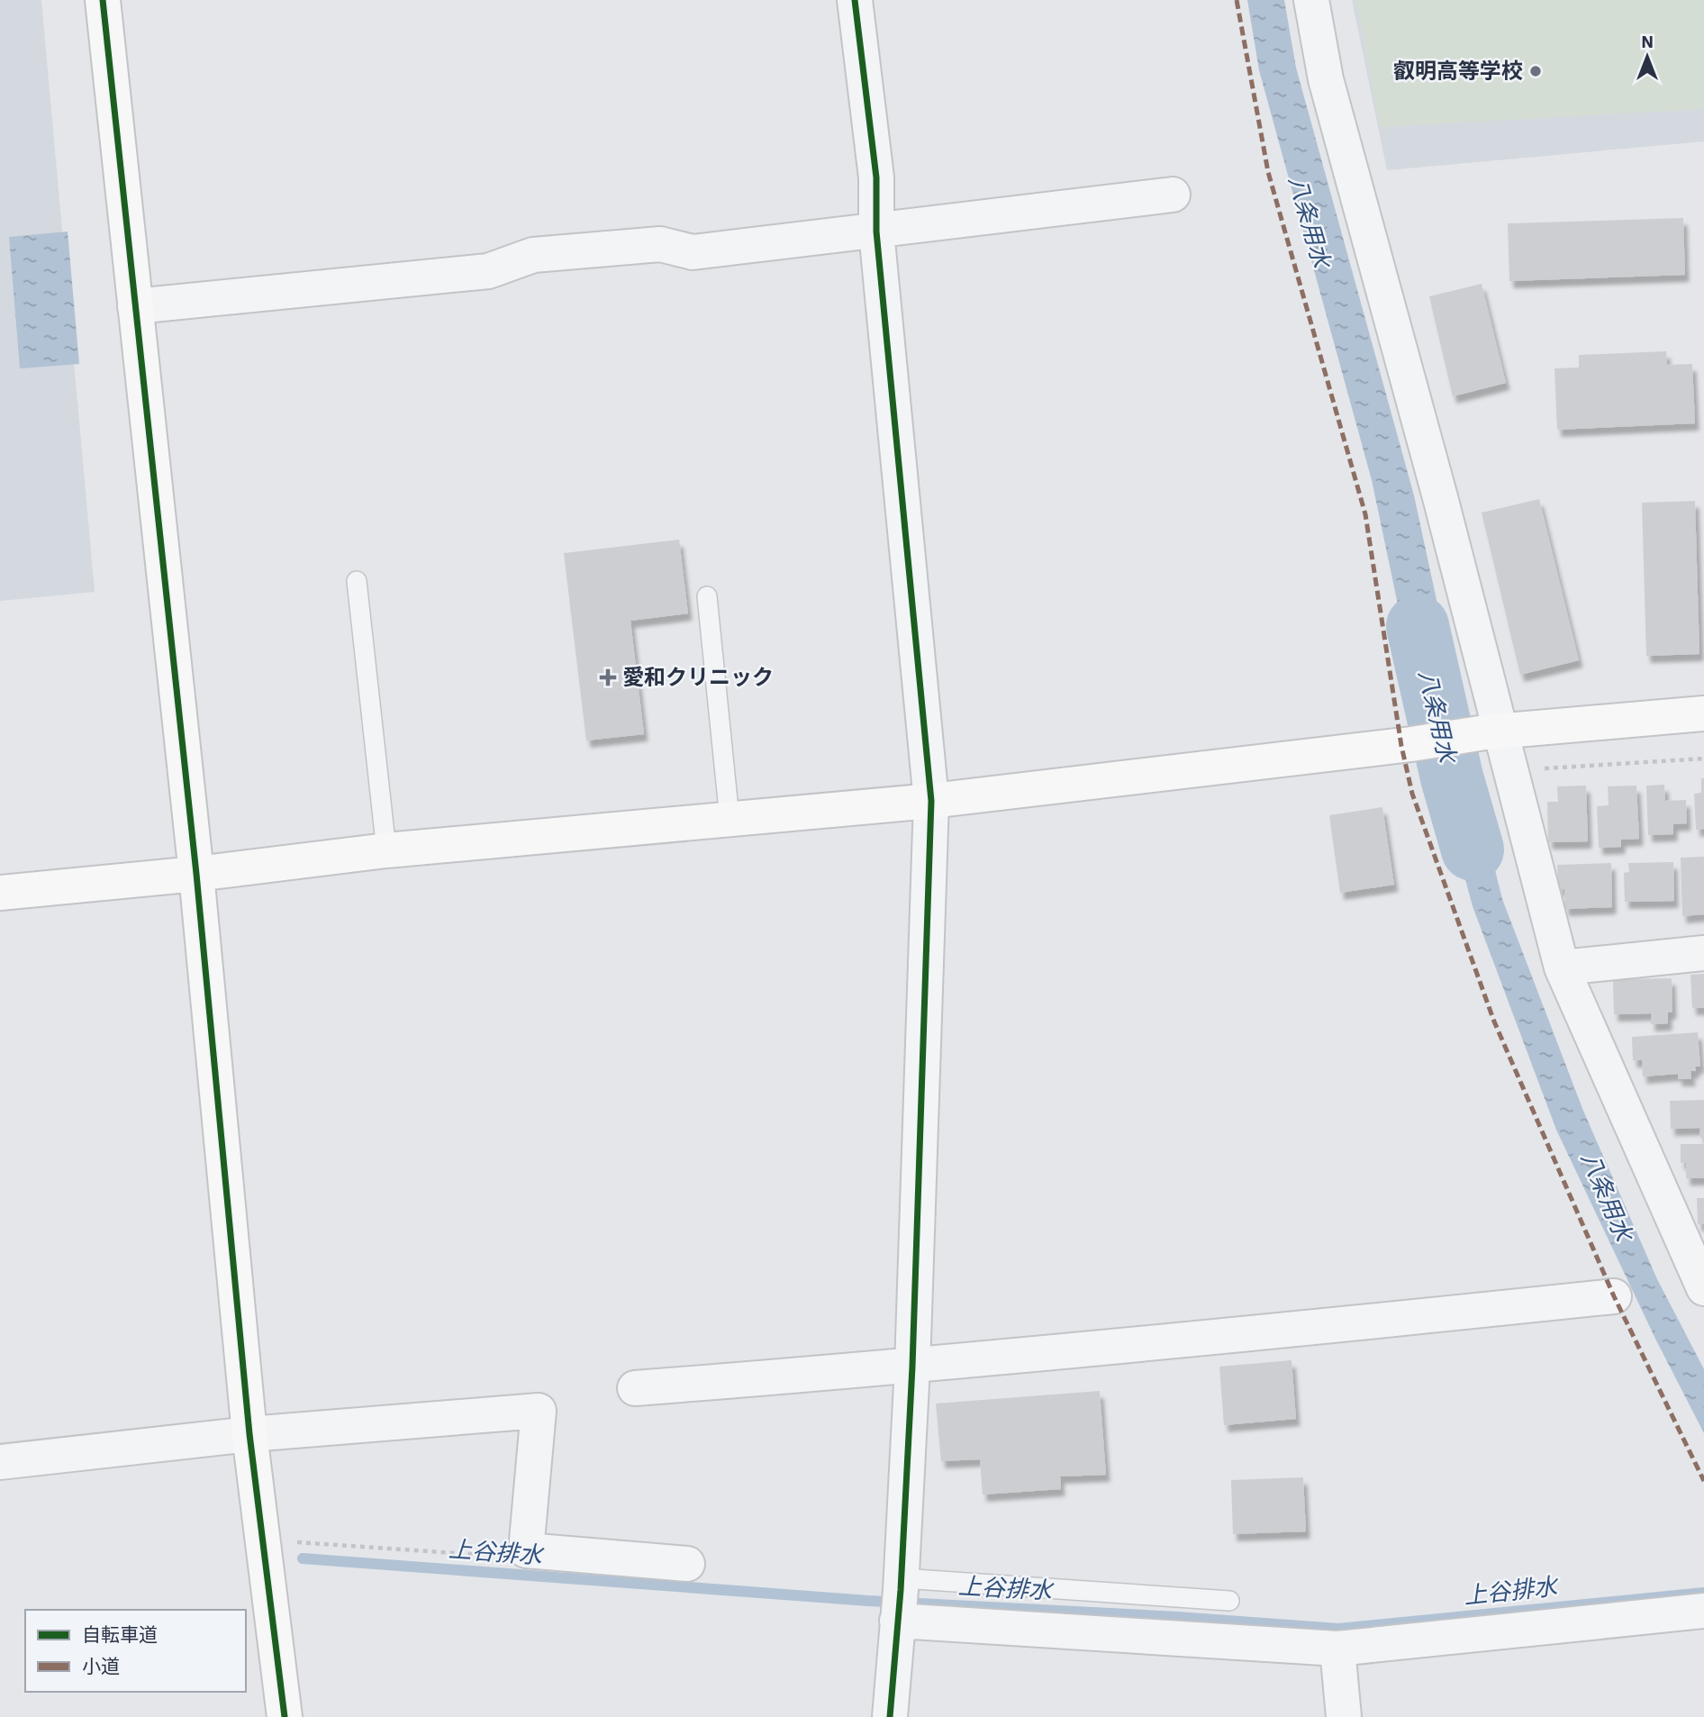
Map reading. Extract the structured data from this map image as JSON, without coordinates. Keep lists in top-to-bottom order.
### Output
{
  "water": ["八条用水", "上谷排水"],
  "places": {
    "other": ["叡明高等学校"],
    "health": ["愛和クリニック"]
  },
  "legend": ["自転車道", "小道"],
  "north": "top"
}
